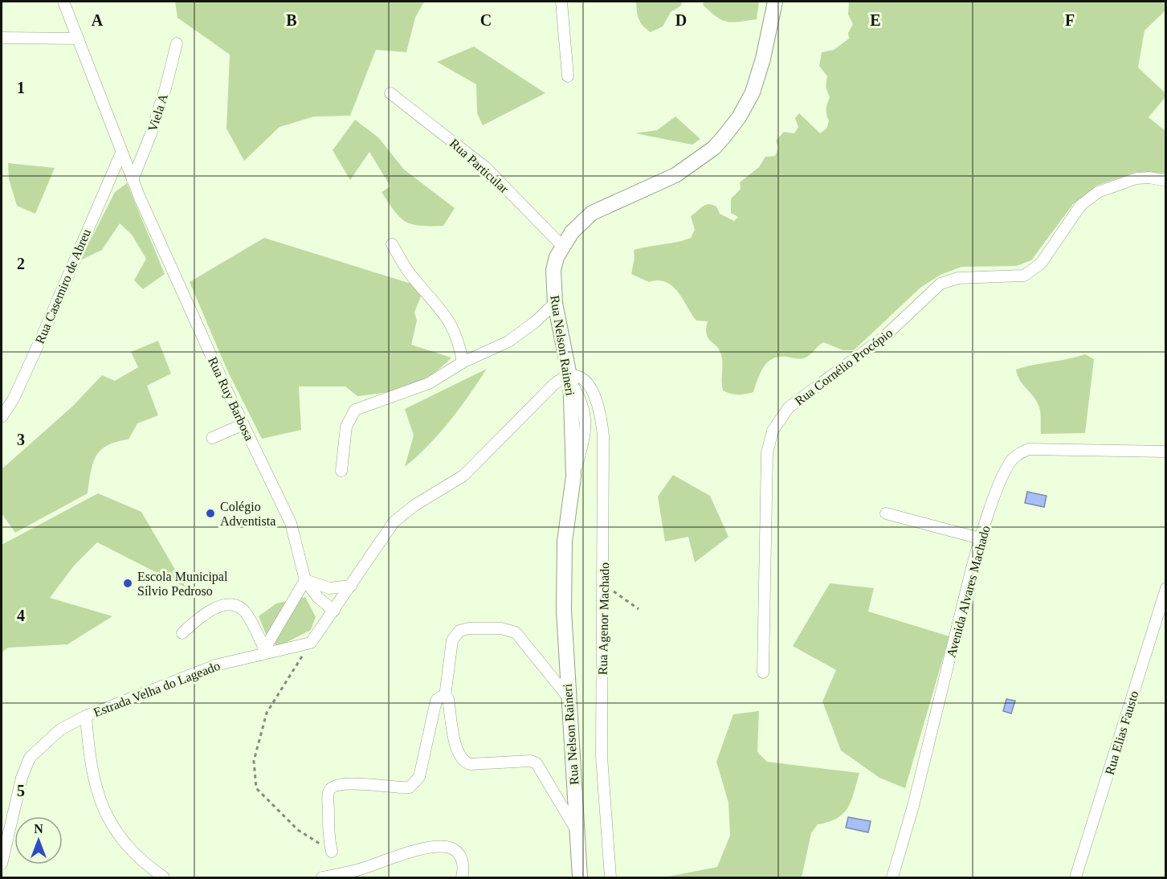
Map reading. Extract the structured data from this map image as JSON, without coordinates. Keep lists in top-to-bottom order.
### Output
{
  "streets": {
    "main road": ["Rua Nelson Raineri"],
    "street": [
      "Viela A",
      "Rua Particular",
      "Rua Casemiro de Abreu",
      "Rua Cornélio Procópio",
      "Rua Ruy Barbosa",
      "Avenida Alvares Machado",
      "Rua Agenor Machado",
      "Estrada Velha do Lageado",
      "Rua Elias Fausto"
    ]
  },
  "crossings": [
    ["Viela A", "Rua Ruy Barbosa"],
    ["Rua Particular", "Rua Nelson Raineri"],
    ["Rua Casemiro de Abreu", "Rua Ruy Barbosa"],
    ["Rua Nelson Raineri", "Rua Agenor Machado"]
  ],
  "places": ["Colégio Adventista", "Escola Municipal Sílvio Pedroso"],
  "north": "top",
  "grid": {
    "columns": [
      "A",
      "B",
      "C",
      "D",
      "E",
      "F"
    ],
    "rows": [
      "1",
      "2",
      "3",
      "4",
      "5"
    ]
  }
}
